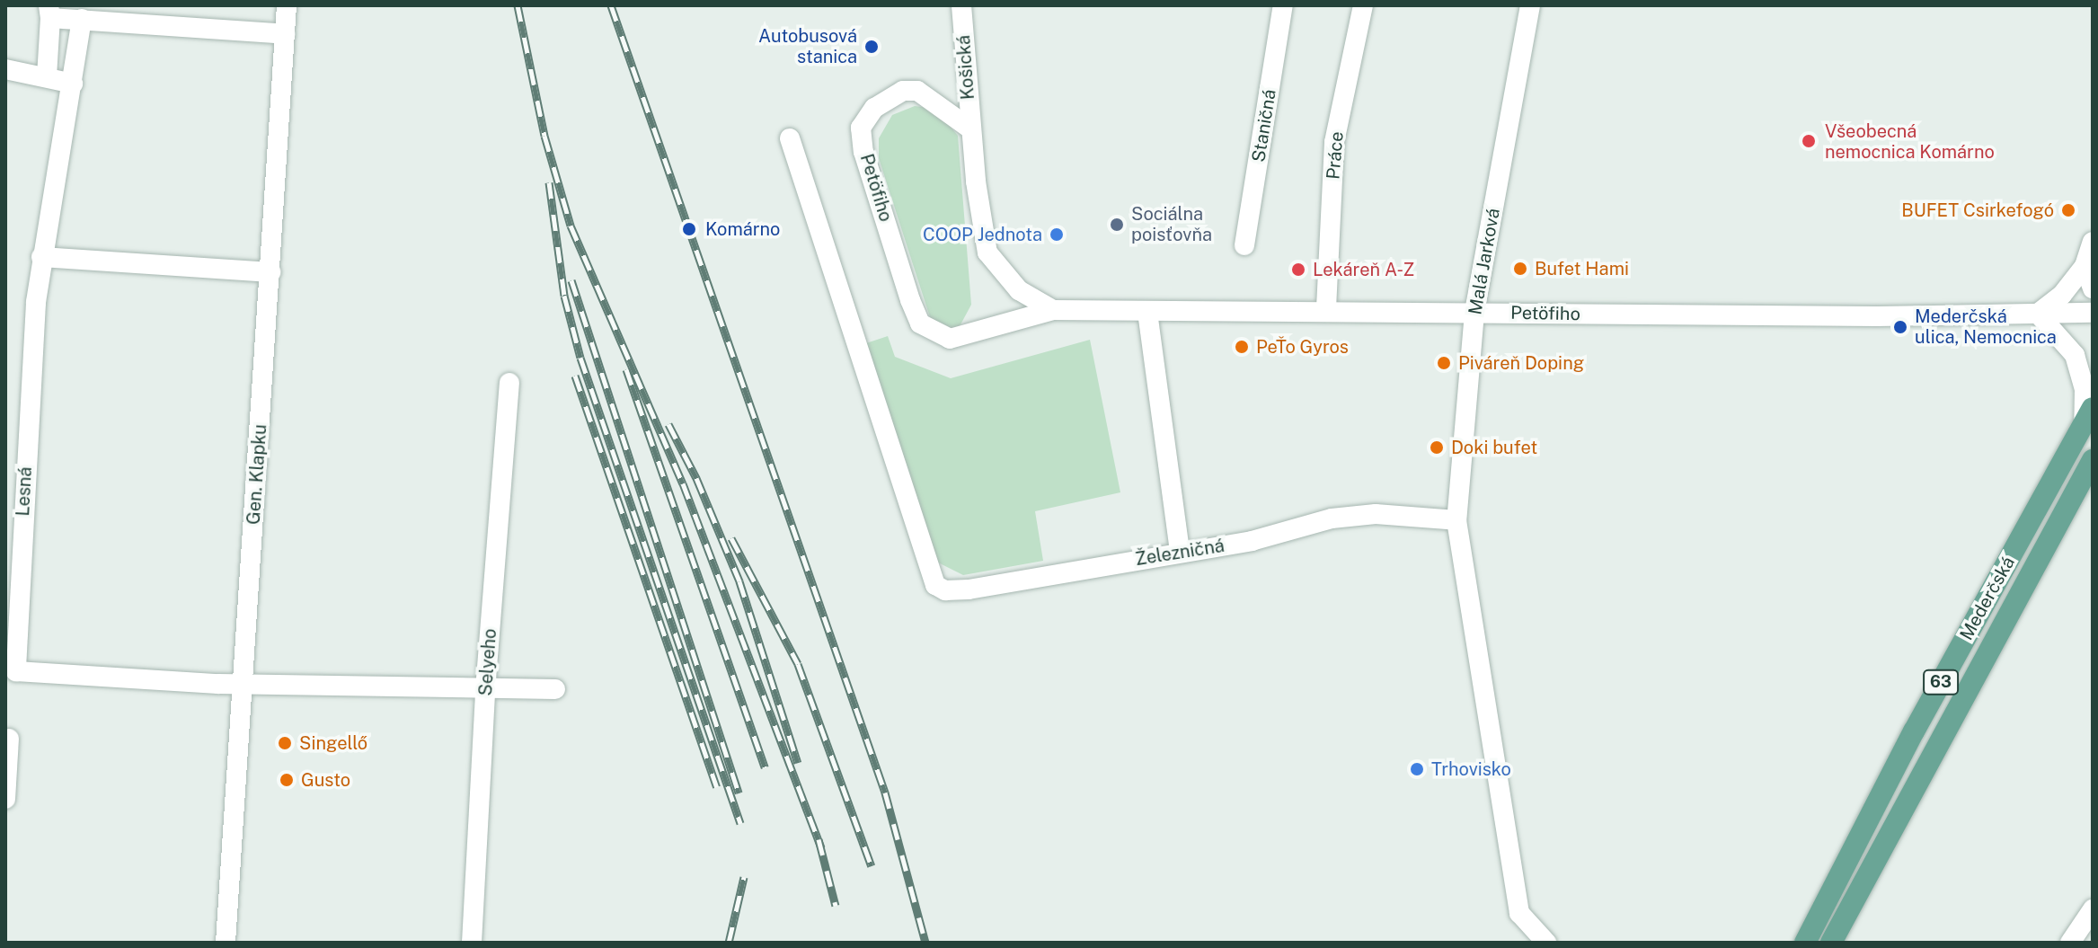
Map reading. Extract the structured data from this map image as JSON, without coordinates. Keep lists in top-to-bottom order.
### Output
{
  "streets": {
    "main road": ["Mederčská", "63"],
    "street": [
      "Košická",
      "Staničná",
      "Práce",
      "Petöfiho",
      "Malá Jarková",
      "Gen. Klapku",
      "Lesná",
      "Železničná",
      "Selyeho"
    ]
  },
  "crossings": [
    ["Košická", "Petöfiho"],
    ["Práce", "Petöfiho"],
    ["Petöfiho", "Malá Jarková"],
    ["Malá Jarková", "Železničná"],
    ["Gen. Klapku", "Lesná"],
    ["Lesná", "Selyeho"]
  ],
  "places": [
    "Autobusová stanica",
    "Všeobecná nemocnica Komárno",
    "BUFET Csirkefogó",
    "Sociálna poisťovňa",
    "Komárno",
    "COOP Jednota",
    "Bufet Hami",
    "Lekáreň A-Z",
    "Mederčská ulica, Nemocnica",
    "PeŤo Gyros",
    "Piváreň Doping",
    "Doki bufet",
    "Singellő",
    "Trhovisko",
    "Gusto"
  ]
}
